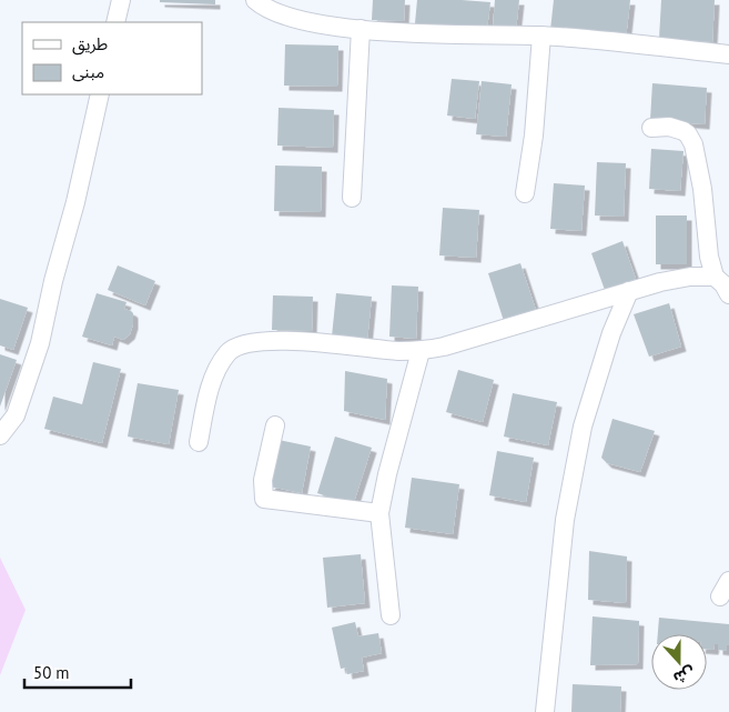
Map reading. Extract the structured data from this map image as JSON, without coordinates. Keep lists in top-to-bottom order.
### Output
{
  "legend": ["طريق", "مبنى"],
  "scale_bar": "50 m",
  "north": "bottom"
}
